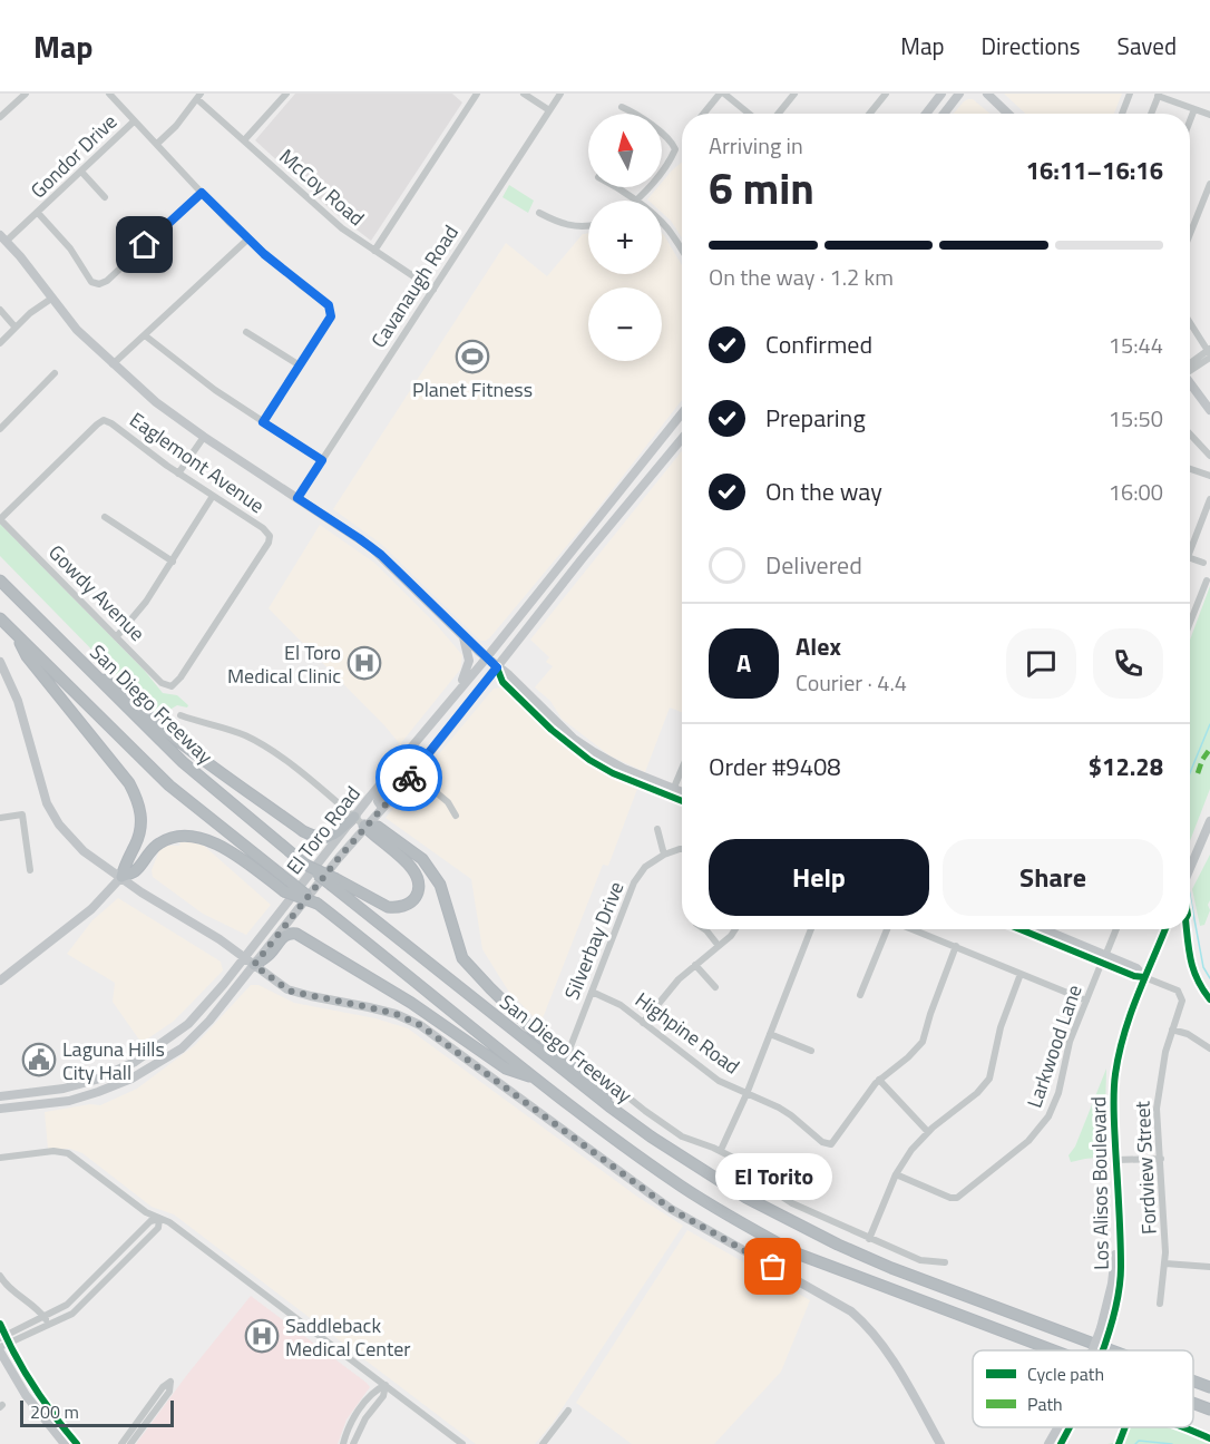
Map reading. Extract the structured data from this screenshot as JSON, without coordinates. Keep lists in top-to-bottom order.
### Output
{
  "streets": {
    "highway": ["San Diego Freeway"],
    "main road": ["El Toro Road", "Los Alisos Boulevard"],
    "street": [
      "Gondor Drive",
      "McCoy Road",
      "Cavanaugh Road",
      "Eaglemont Avenue",
      "Gowdy Avenue",
      "Silverbay Drive",
      "Highpine Road",
      "Larkwood Lane",
      "Fordview Street"
    ]
  },
  "crossings": [
    ["McCoy Road", "Cavanaugh Road"],
    ["Eaglemont Avenue", "Gowdy Avenue"],
    ["Silverbay Drive", "Highpine Road"],
    ["Fordview Street", "Los Alisos Boulevard"]
  ],
  "places": {
    "sports": ["Planet Fitness"],
    "hospital": ["El Toro Medical Clinic", "Saddleback Medical Center"],
    "public building": ["Laguna Hills City Hall"],
    "other": ["El Torito"]
  },
  "legend": ["Cycle path", "Path"],
  "scale_bar": "200 m",
  "north": "top",
  "page": {
    "header": "Map",
    "nav": ["Map", "Directions", "Saved"],
    "map_buttons": ["+", "−"],
    "heading": ["6 min", "Arriving in", "16:11–16:16"],
    "panel": [
      "Alex",
      "Courier · 4.4",
      "Order #9408",
      "$12.28"
    ],
    "bar": "On the way · 1.2 km",
    "list": [
      ["Confirmed", "15:44"],
      ["Preparing", "15:50"],
      ["On the way", "16:00"],
      "Delivered"
    ],
    "round": "A",
    "buttons": ["Help", "Share"],
    "bubble": "El Torito",
    "scale": "200 m"
  }
}
